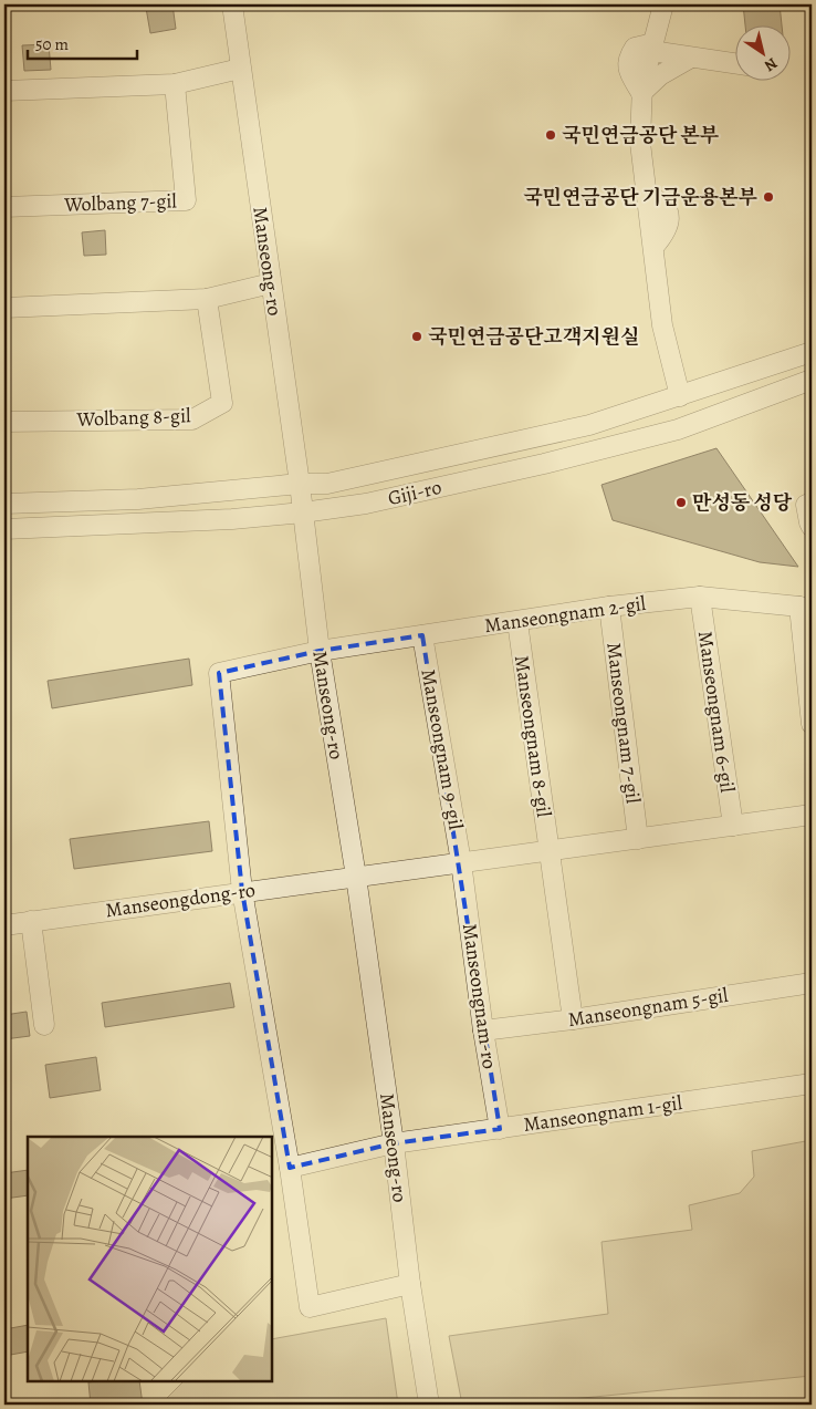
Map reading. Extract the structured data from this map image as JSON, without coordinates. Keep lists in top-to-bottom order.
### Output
{
  "streets": {
    "street": [
      "Wolbang 7-gil",
      "Manseong-ro",
      "Wolbang 8-gil",
      "Giji-ro",
      "Manseongnam 2-gil",
      "Manseongnam 6-gil",
      "Manseongnam 7-gil",
      "Manseongnam 8-gil",
      "Manseongnam 9-gil",
      "Manseongdong-ro",
      "Manseongnam-ro",
      "Manseongnam 5-gil",
      "Manseongnam 1-gil"
    ]
  },
  "crossings": [
    ["Manseong-ro", "Giji-ro"],
    ["Manseong-ro", "Manseongnam 2-gil"],
    ["Manseong-ro", "Manseongdong-ro"],
    ["Manseong-ro", "Manseongnam 1-gil"],
    ["Manseongnam 2-gil", "Manseongnam 6-gil"],
    ["Manseongnam 2-gil", "Manseongnam 7-gil"],
    ["Manseongnam 2-gil", "Manseongnam 8-gil"],
    ["Manseongnam 2-gil", "Manseongnam 9-gil"],
    ["Manseongnam 2-gil", "Manseongdong-ro"],
    ["Manseongnam 9-gil", "Manseongnam-ro"],
    ["Manseongnam-ro", "Manseongnam 5-gil"],
    ["Manseongnam-ro", "Manseongnam 1-gil"]
  ],
  "places": [
    "국민연금공단 본부",
    "국민연금공단 기금운용본부",
    "국민연금공단고객지원실",
    "만성동 성당"
  ],
  "scale_bar": "50 m",
  "north": "bottom right"
}
